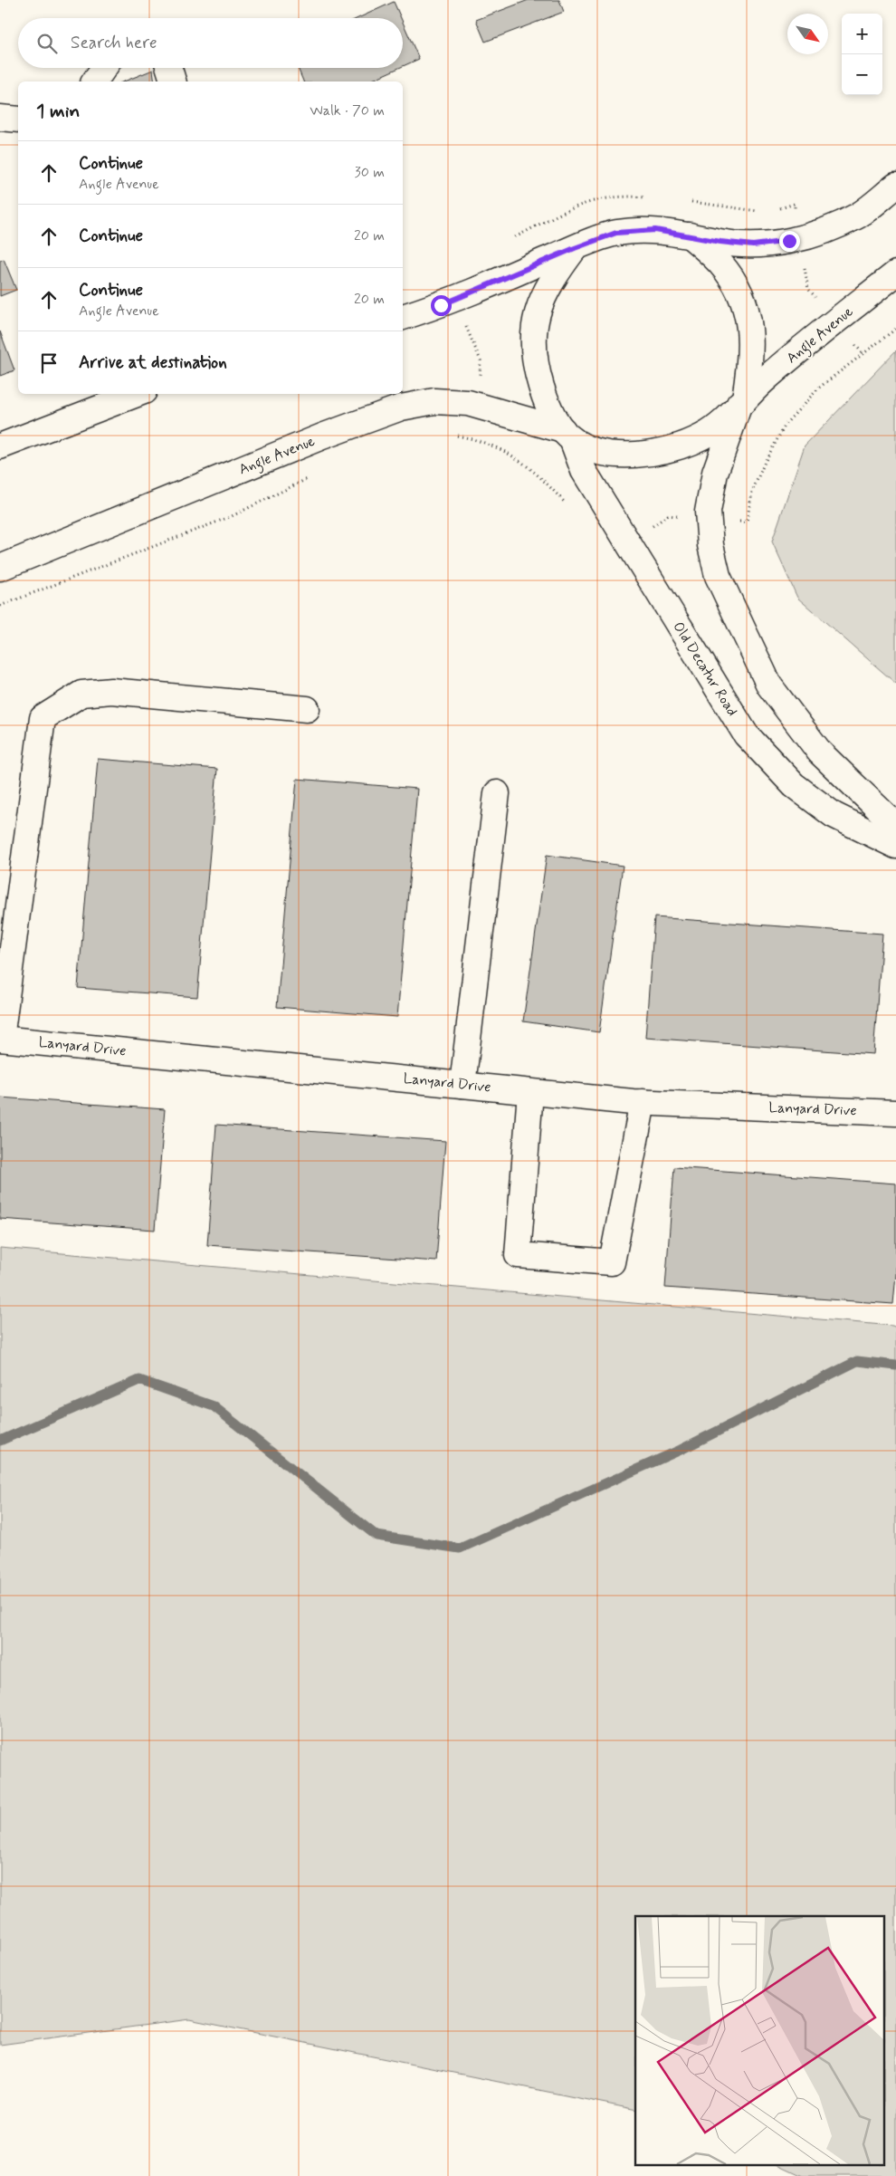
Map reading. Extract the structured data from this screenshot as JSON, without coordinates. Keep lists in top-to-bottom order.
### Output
{
  "streets": {
    "main road": ["Angle Avenue", "Old Decatur Road", "Lanyard Drive"]
  },
  "crossings": [
    ["Angle Avenue", "Old Decatur Road"]
  ],
  "north": "bottom right",
  "page": {
    "map_buttons": ["+", "−"],
    "search": "Search here",
    "heading": ["1 min", "Walk · 70 m"],
    "list": [
      ["Continue", "Angle Avenue", "30 m"],
      ["Continue", "20 m"],
      ["Continue", "Angle Avenue", "20 m"],
      "Arrive at destination"
    ]
  }
}
